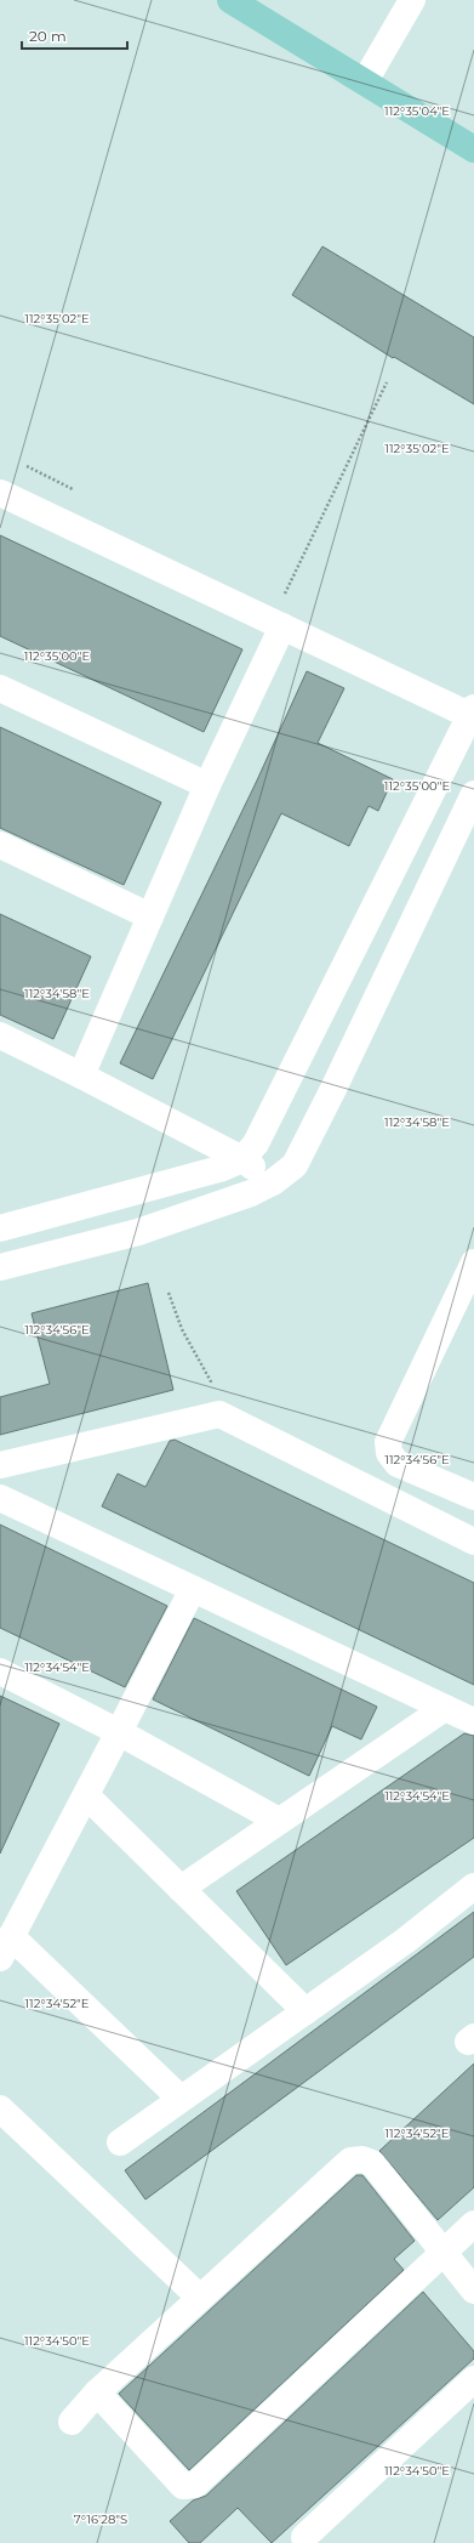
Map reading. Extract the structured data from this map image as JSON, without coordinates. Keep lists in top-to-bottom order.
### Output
{
  "scale_bar": "20 m",
  "coordinates": [
    "112°35'04\"E",
    "112°35'02\"E",
    "112°35'00\"E",
    "112°34'58\"E",
    "112°34'56\"E",
    "112°34'54\"E",
    "112°34'52\"E",
    "112°34'50\"E",
    "7°16'28\"S"
  ]
}
